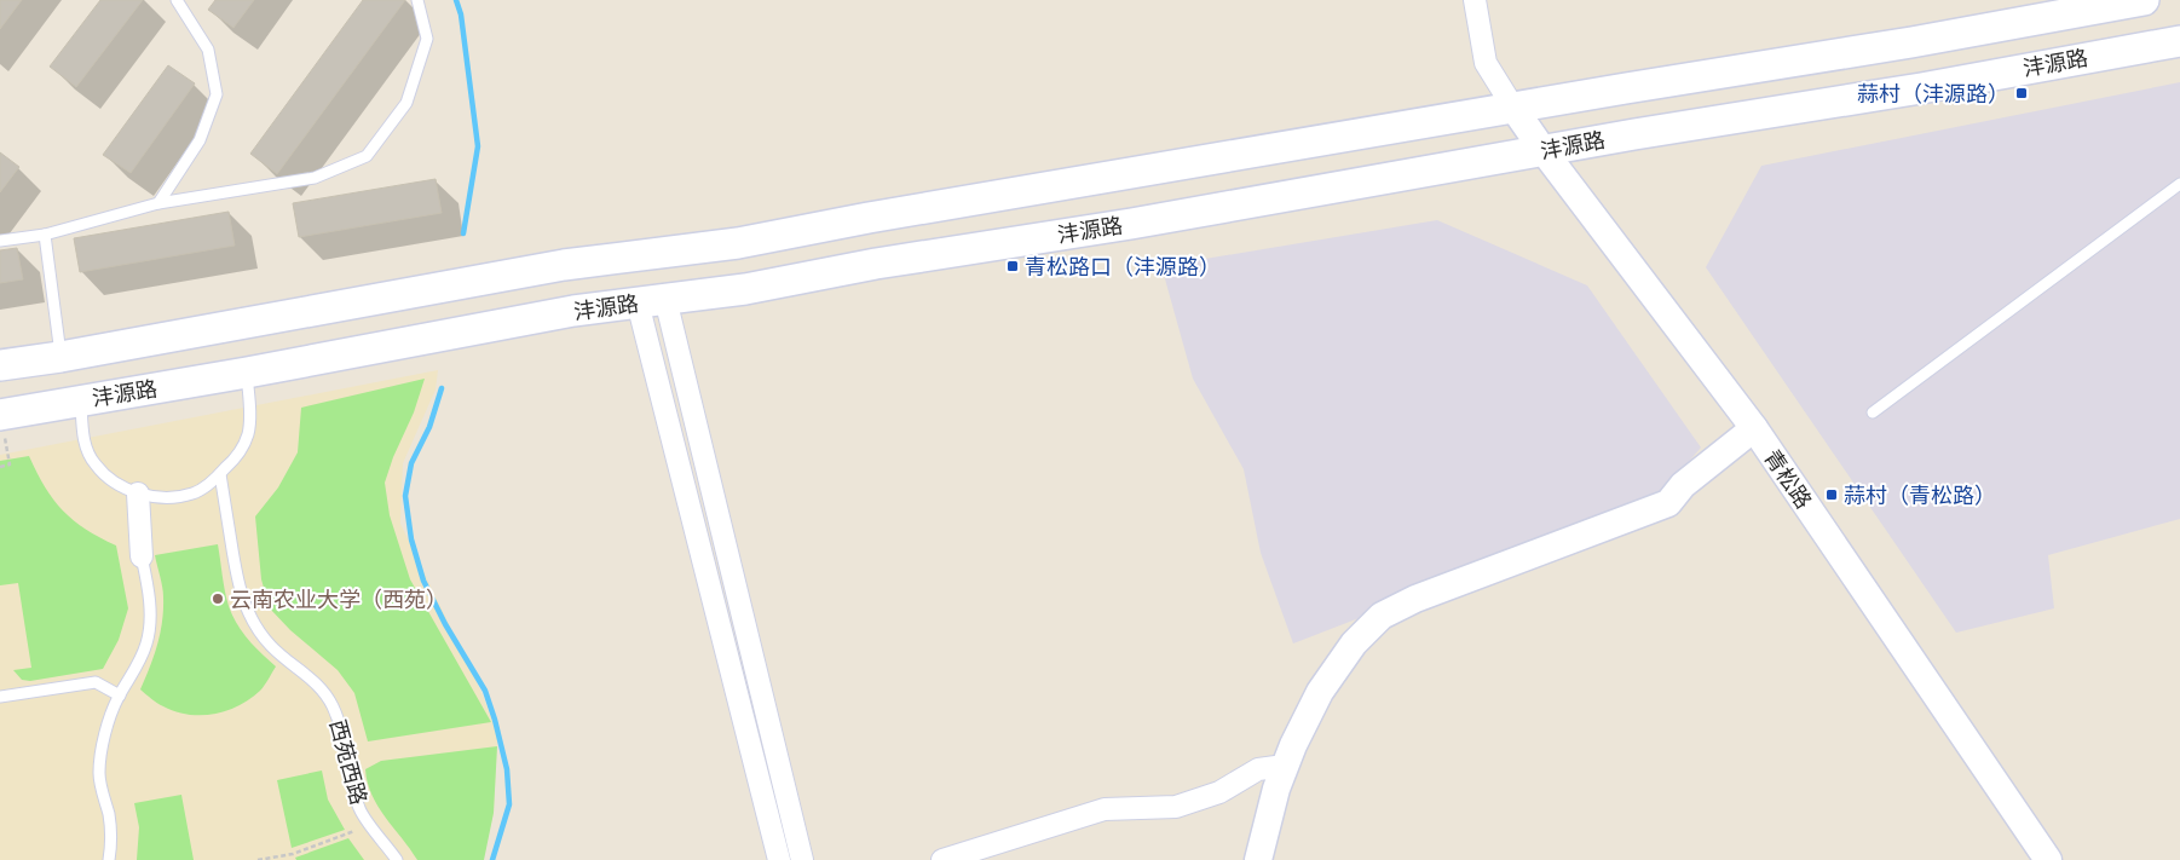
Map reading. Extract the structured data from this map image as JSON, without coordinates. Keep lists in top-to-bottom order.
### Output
{
  "streets": {
    "main road": ["沣源路"],
    "street": ["青松路"],
    "lane": ["西苑西路"]
  },
  "crossings": [
    ["沣源路", "青松路"]
  ],
  "places": {
    "transit": ["蒜村（沣源路）", "青松路口（沣源路）", "蒜村（青松路）"],
    "other": ["云南农业大学（西苑）"]
  }
}
